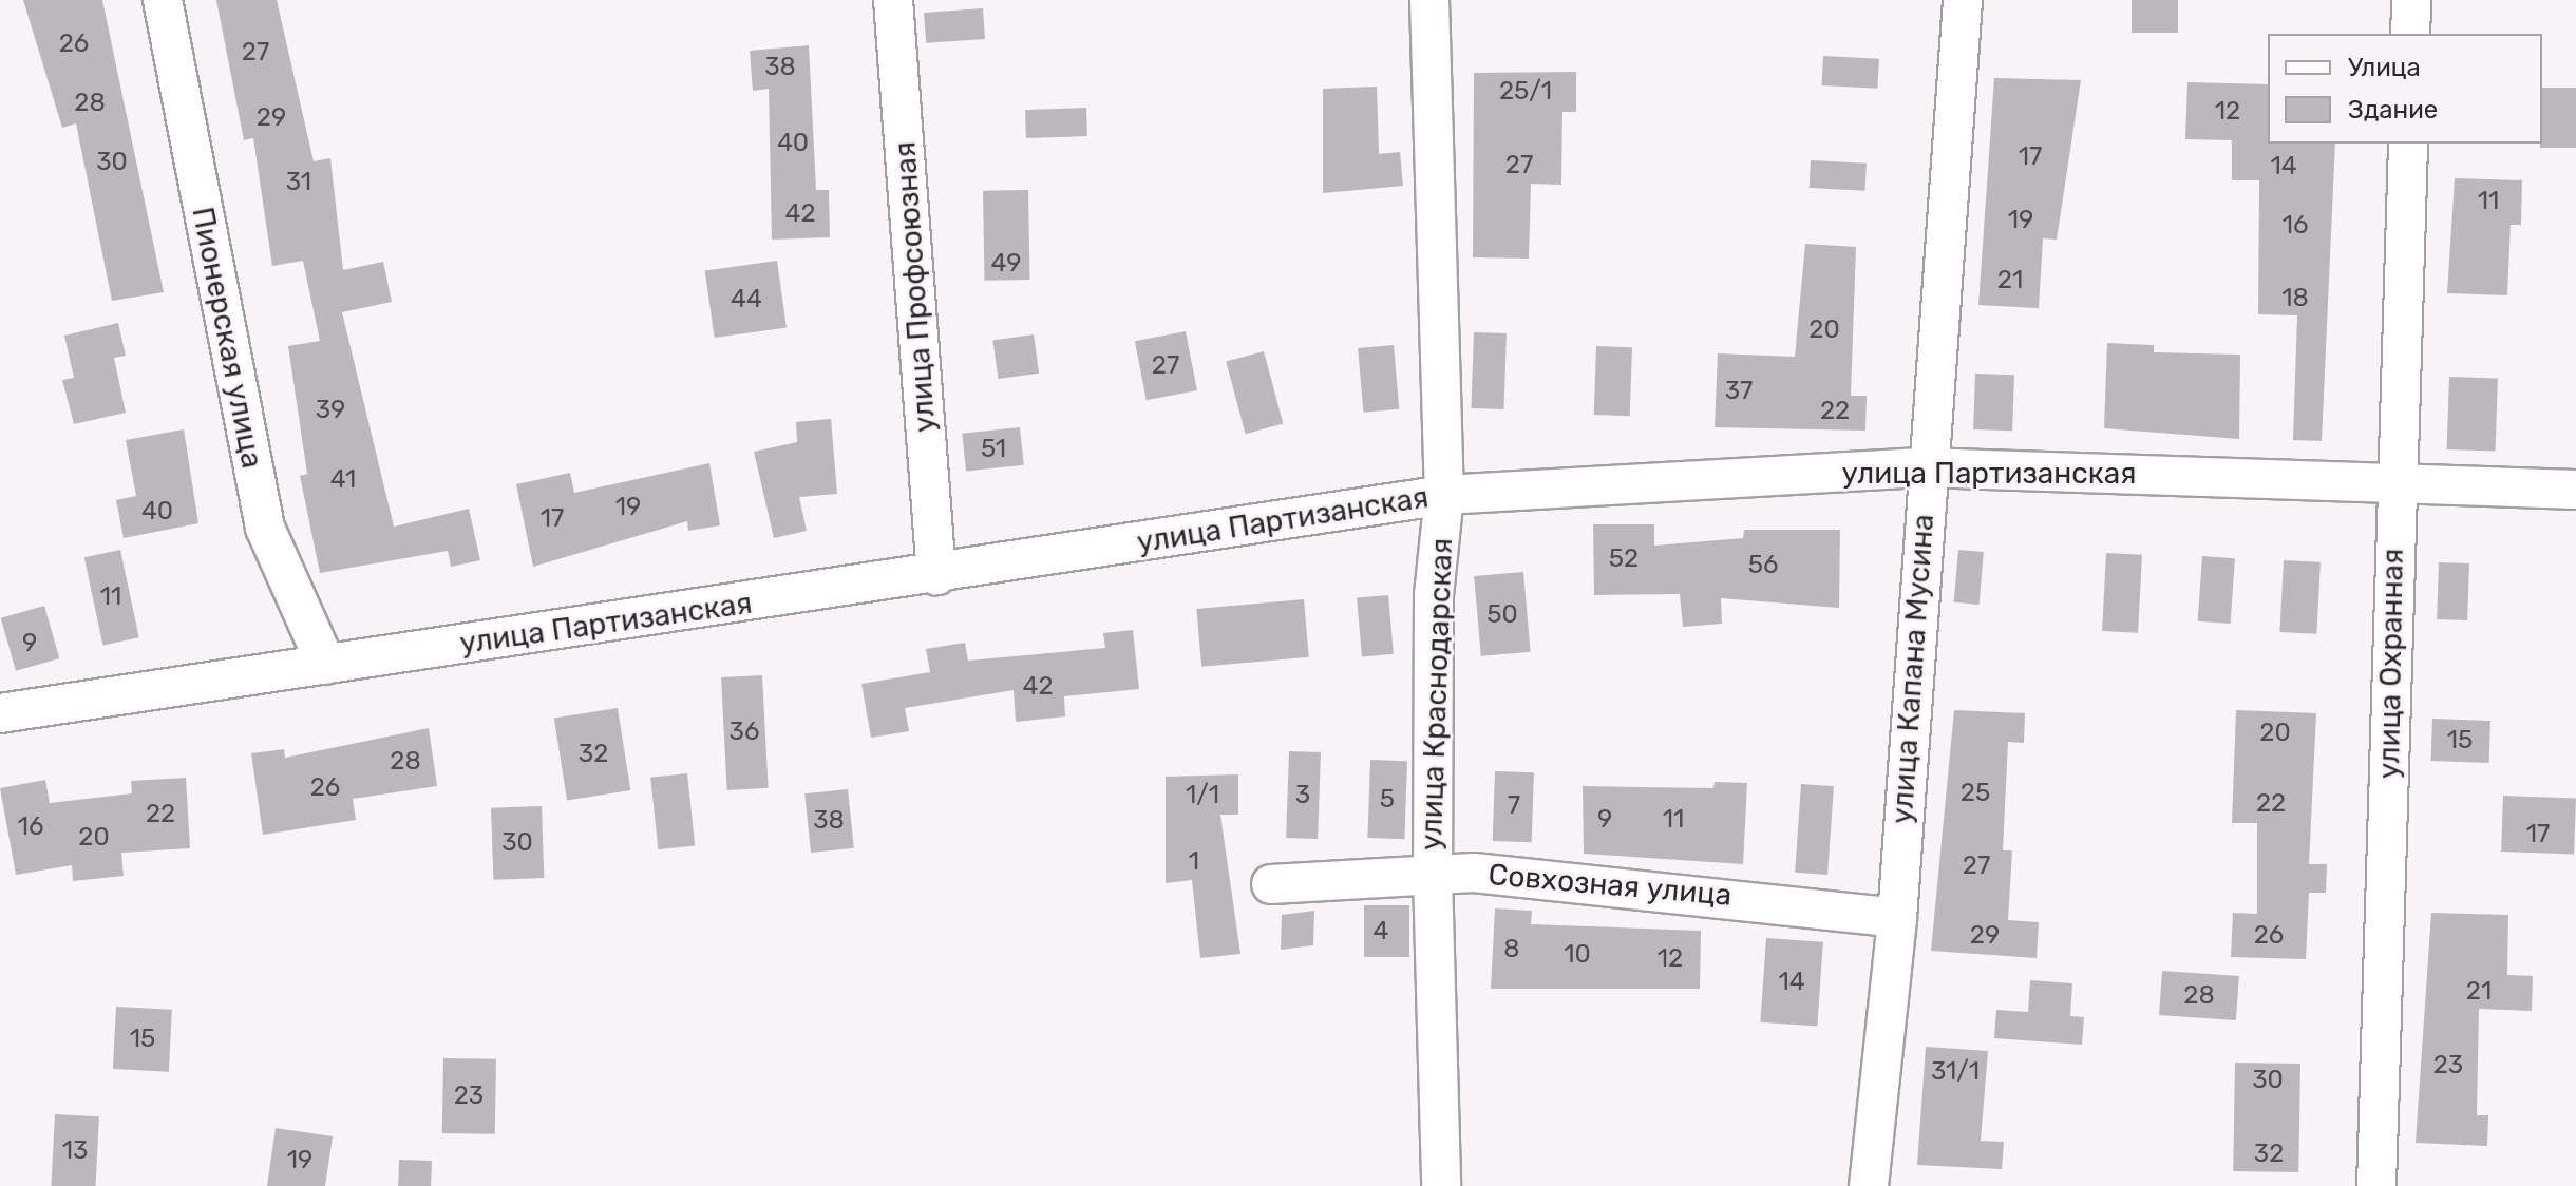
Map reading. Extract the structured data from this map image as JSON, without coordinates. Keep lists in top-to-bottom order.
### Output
{
  "streets": {
    "street": [
      "улица Профсоюзная",
      "Пионерская улица",
      "улица Партизанская",
      "улица Охранная",
      "улица Капана Мусина",
      "улица Краснодарская",
      "Совхозная улица"
    ]
  },
  "crossings": [
    ["улица Профсоюзная", "улица Партизанская"],
    ["Пионерская улица", "улица Партизанская"],
    ["улица Партизанская", "улица Охранная"],
    ["улица Партизанская", "улица Капана Мусина"],
    ["улица Партизанская", "улица Краснодарская"],
    ["улица Капана Мусина", "Совхозная улица"],
    ["улица Краснодарская", "Совхозная улица"]
  ],
  "house_numbers": [
    "26",
    "27",
    "38",
    "25/1",
    "28",
    "12",
    "29",
    "40",
    "17",
    "30",
    "27",
    "14",
    "31",
    "11",
    "42",
    "19",
    "16",
    "49",
    "21",
    "18",
    "44",
    "20",
    "27",
    "37",
    "39",
    "22",
    "51",
    "41",
    "19",
    "40",
    "17",
    "52",
    "56",
    "11",
    "50",
    "9",
    "42",
    "36",
    "20",
    "15",
    "32",
    "28",
    "26",
    "25",
    "1/1",
    "3",
    "5",
    "22",
    "7",
    "22",
    "9",
    "11",
    "38",
    "16",
    "17",
    "20",
    "30",
    "1",
    "27",
    "4",
    "29",
    "26",
    "8",
    "10",
    "12",
    "14",
    "21",
    "28",
    "15",
    "23",
    "31/1",
    "30",
    "23",
    "13",
    "32",
    "19"
  ],
  "legend": ["Улица", "Здание"]
}
